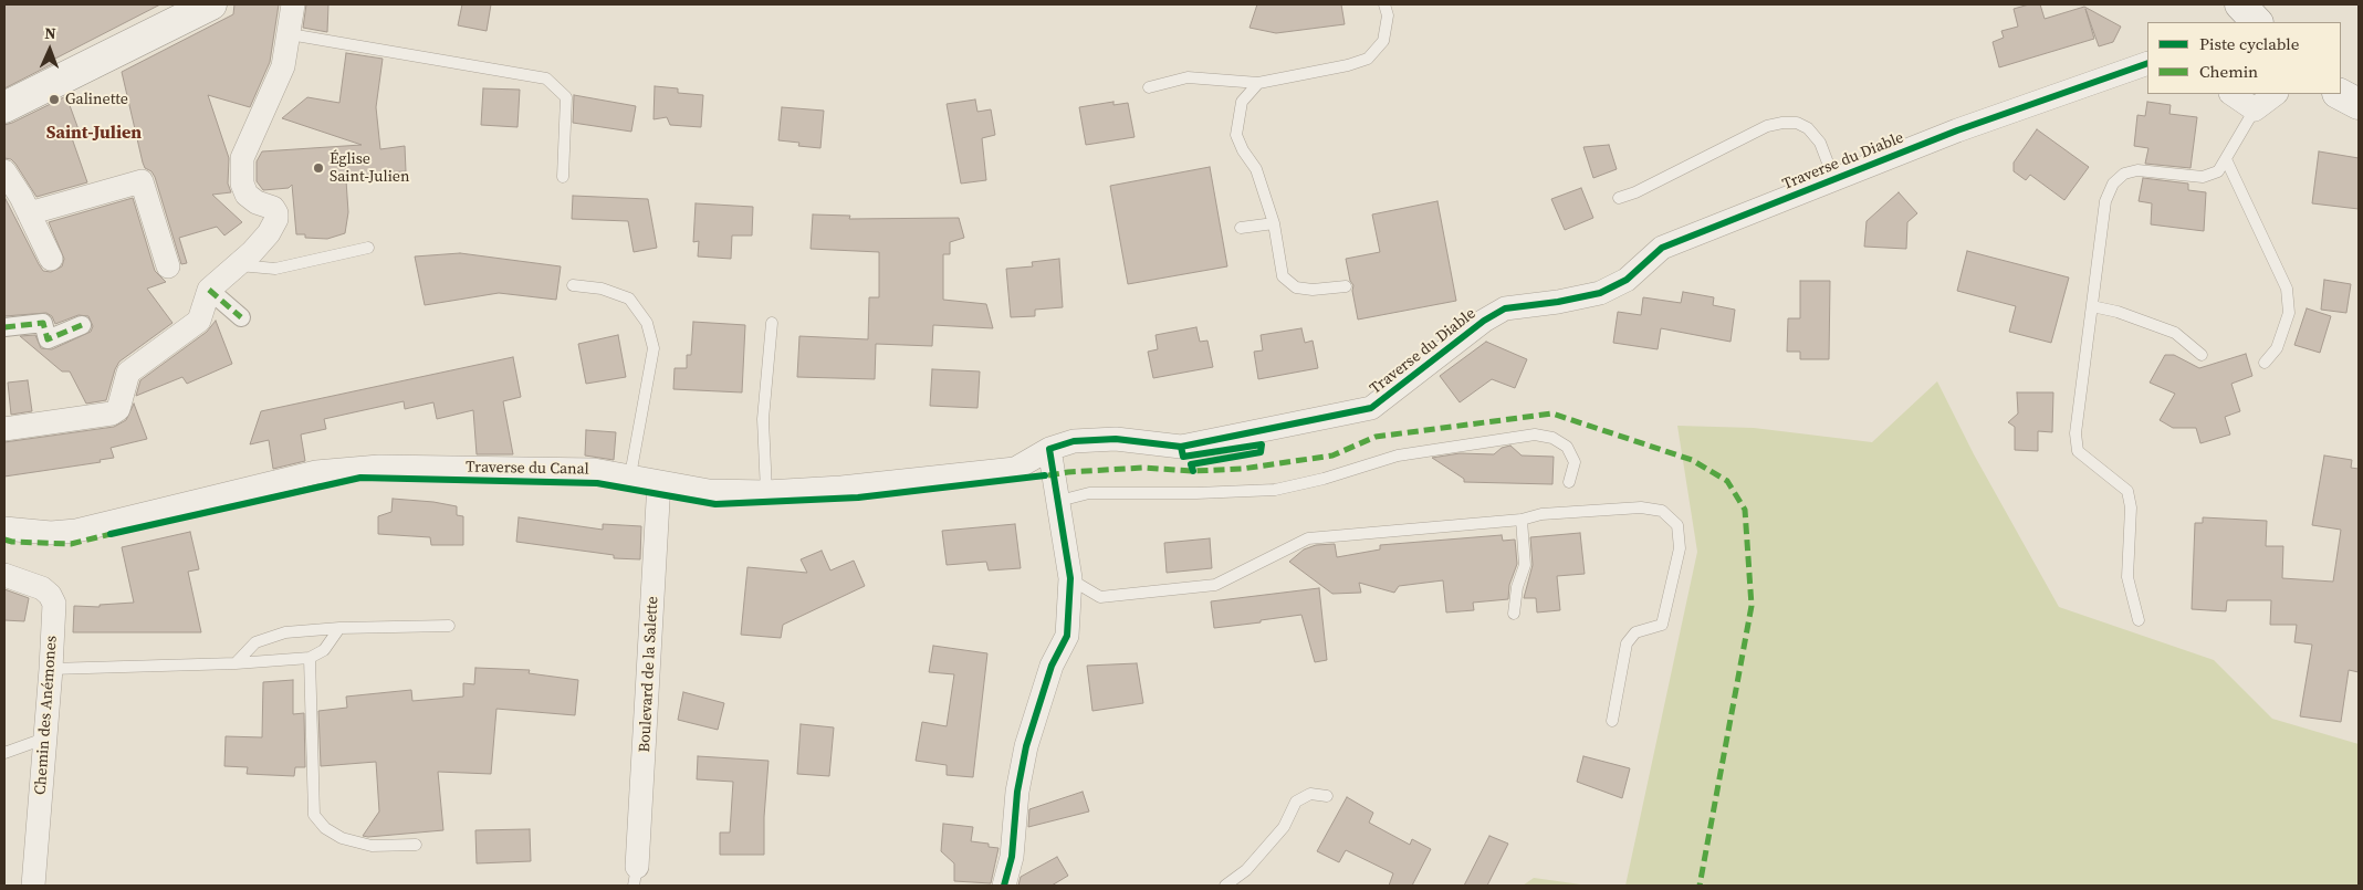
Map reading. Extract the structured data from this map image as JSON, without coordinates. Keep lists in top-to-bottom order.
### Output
{
  "streets": {
    "street": [
      "Traverse du Diable",
      "Traverse du Canal",
      "Boulevard de la Salette",
      "Chemin des Anémones"
    ]
  },
  "crossings": [
    ["Traverse du Diable", "Traverse du Canal"],
    ["Traverse du Canal", "Boulevard de la Salette"]
  ],
  "districts": ["Saint-Julien"],
  "places": ["Galinette", "Église Saint-Julien"],
  "legend": ["Piste cyclable", "Chemin"],
  "north": "top"
}
